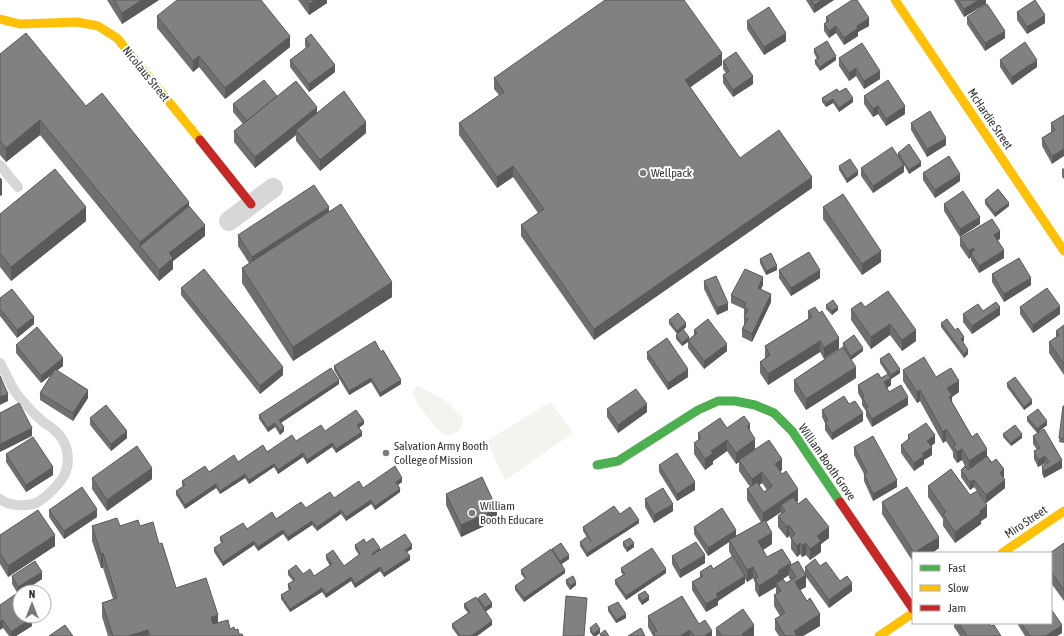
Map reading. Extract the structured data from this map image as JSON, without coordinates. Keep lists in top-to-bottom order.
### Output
{
  "streets": {
    "street": [
      "Nicolaus Street",
      "McHardie Street",
      "William Booth Grove",
      "Miro Street"
    ]
  },
  "places": ["Wellpack", "Salvation Army Booth College of Mission", "William Booth Educare"],
  "legend": ["Fast", "Slow", "Jam"],
  "north": "top"
}
